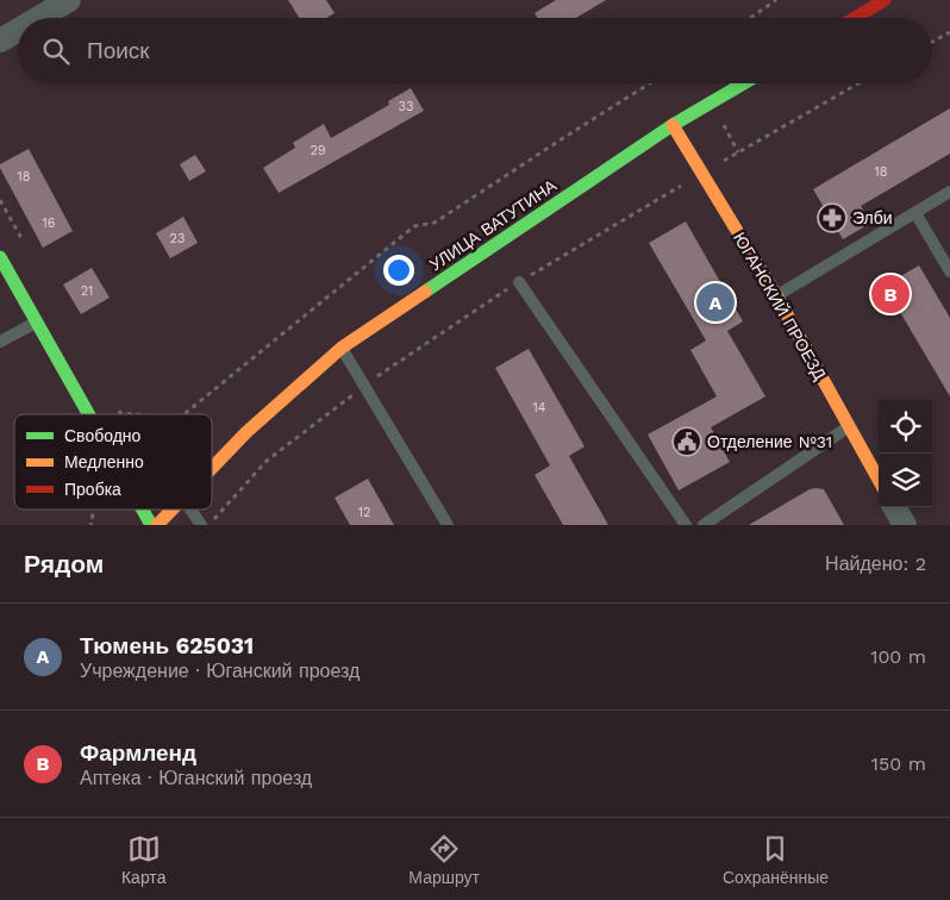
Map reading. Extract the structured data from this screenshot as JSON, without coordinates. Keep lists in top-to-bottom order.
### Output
{
  "streets": {
    "main road": ["УЛИЦА ВАТУТИНА", "ЮГАНСКИЙ ПРОЕЗД"]
  },
  "crossings": [
    ["УЛИЦА ВАТУТИНА", "ЮГАНСКИЙ ПРОЕЗД"]
  ],
  "places": {
    "pharmacy": ["Элби"],
    "public building": ["Отделение №31"]
  },
  "house_numbers": [
    "33",
    "29",
    "18",
    "18",
    "16",
    "23",
    "21",
    "14",
    "12"
  ],
  "legend": ["Свободно", "Медленно", "Пробка"],
  "page": {
    "search": "Поиск",
    "pins": ["B", "A"],
    "heading": ["Рядом", "Найдено: 2"],
    "list": [
      {
        "mark": "A",
        "name": "Тюмень 625031",
        "note": "Учреждение · Юганский проезд",
        "value": "100 m"
      },
      {
        "mark": "B",
        "name": "Фармленд",
        "note": "Аптека · Юганский проезд",
        "value": "150 m"
      }
    ],
    "nav": ["Карта", "Маршрут", "Сохранённые"]
  }
}
